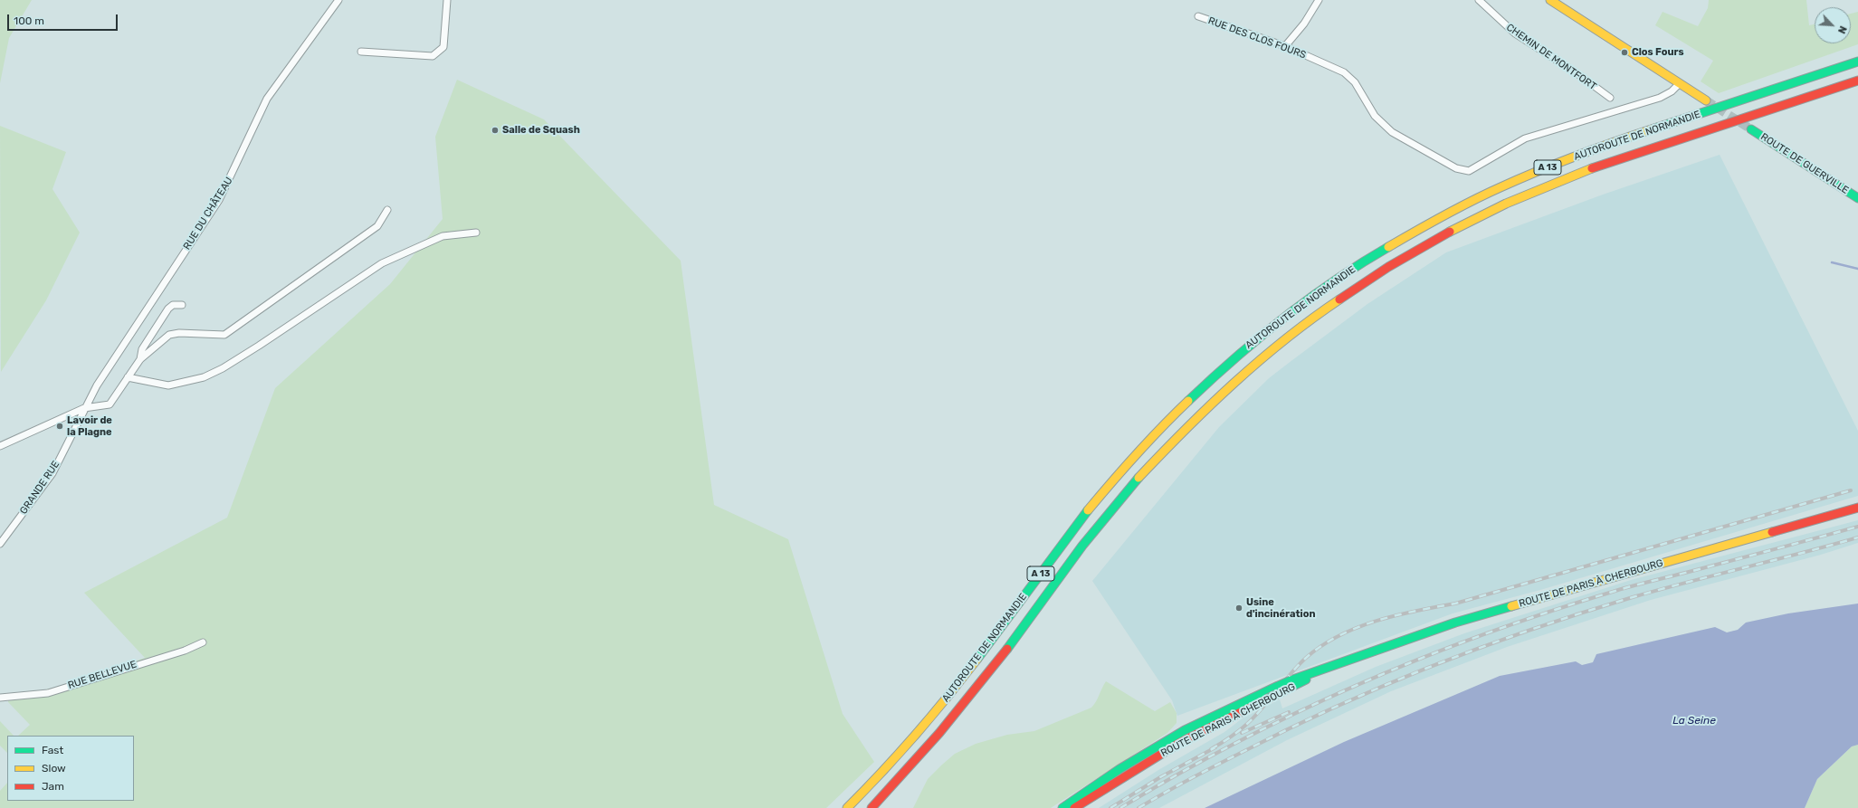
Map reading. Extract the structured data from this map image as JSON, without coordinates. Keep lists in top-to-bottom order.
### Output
{
  "streets": {
    "main road": [
      "AUTOROUTE DE NORMANDIE",
      "ROUTE DE GUERVILLE",
      "A 13",
      "ROUTE DE PARIS À CHERBOURG"
    ],
    "street": [
      "RUE DES CLOS FOURS",
      "CHEMIN DE MONTFORT",
      "RUE DU CHÂTEAU",
      "GRANDE RUE",
      "RUE BELLEVUE"
    ]
  },
  "crossings": [
    ["RUE DU CHÂTEAU", "GRANDE RUE"]
  ],
  "water": ["La Seine"],
  "places": [
    "Clos Fours",
    "Salle de Squash",
    "Lavoir de la Plagne",
    "Usine d'incinération"
  ],
  "legend": ["Fast", "Slow", "Jam"],
  "scale_bar": "100 m",
  "north": "bottom right"
}
